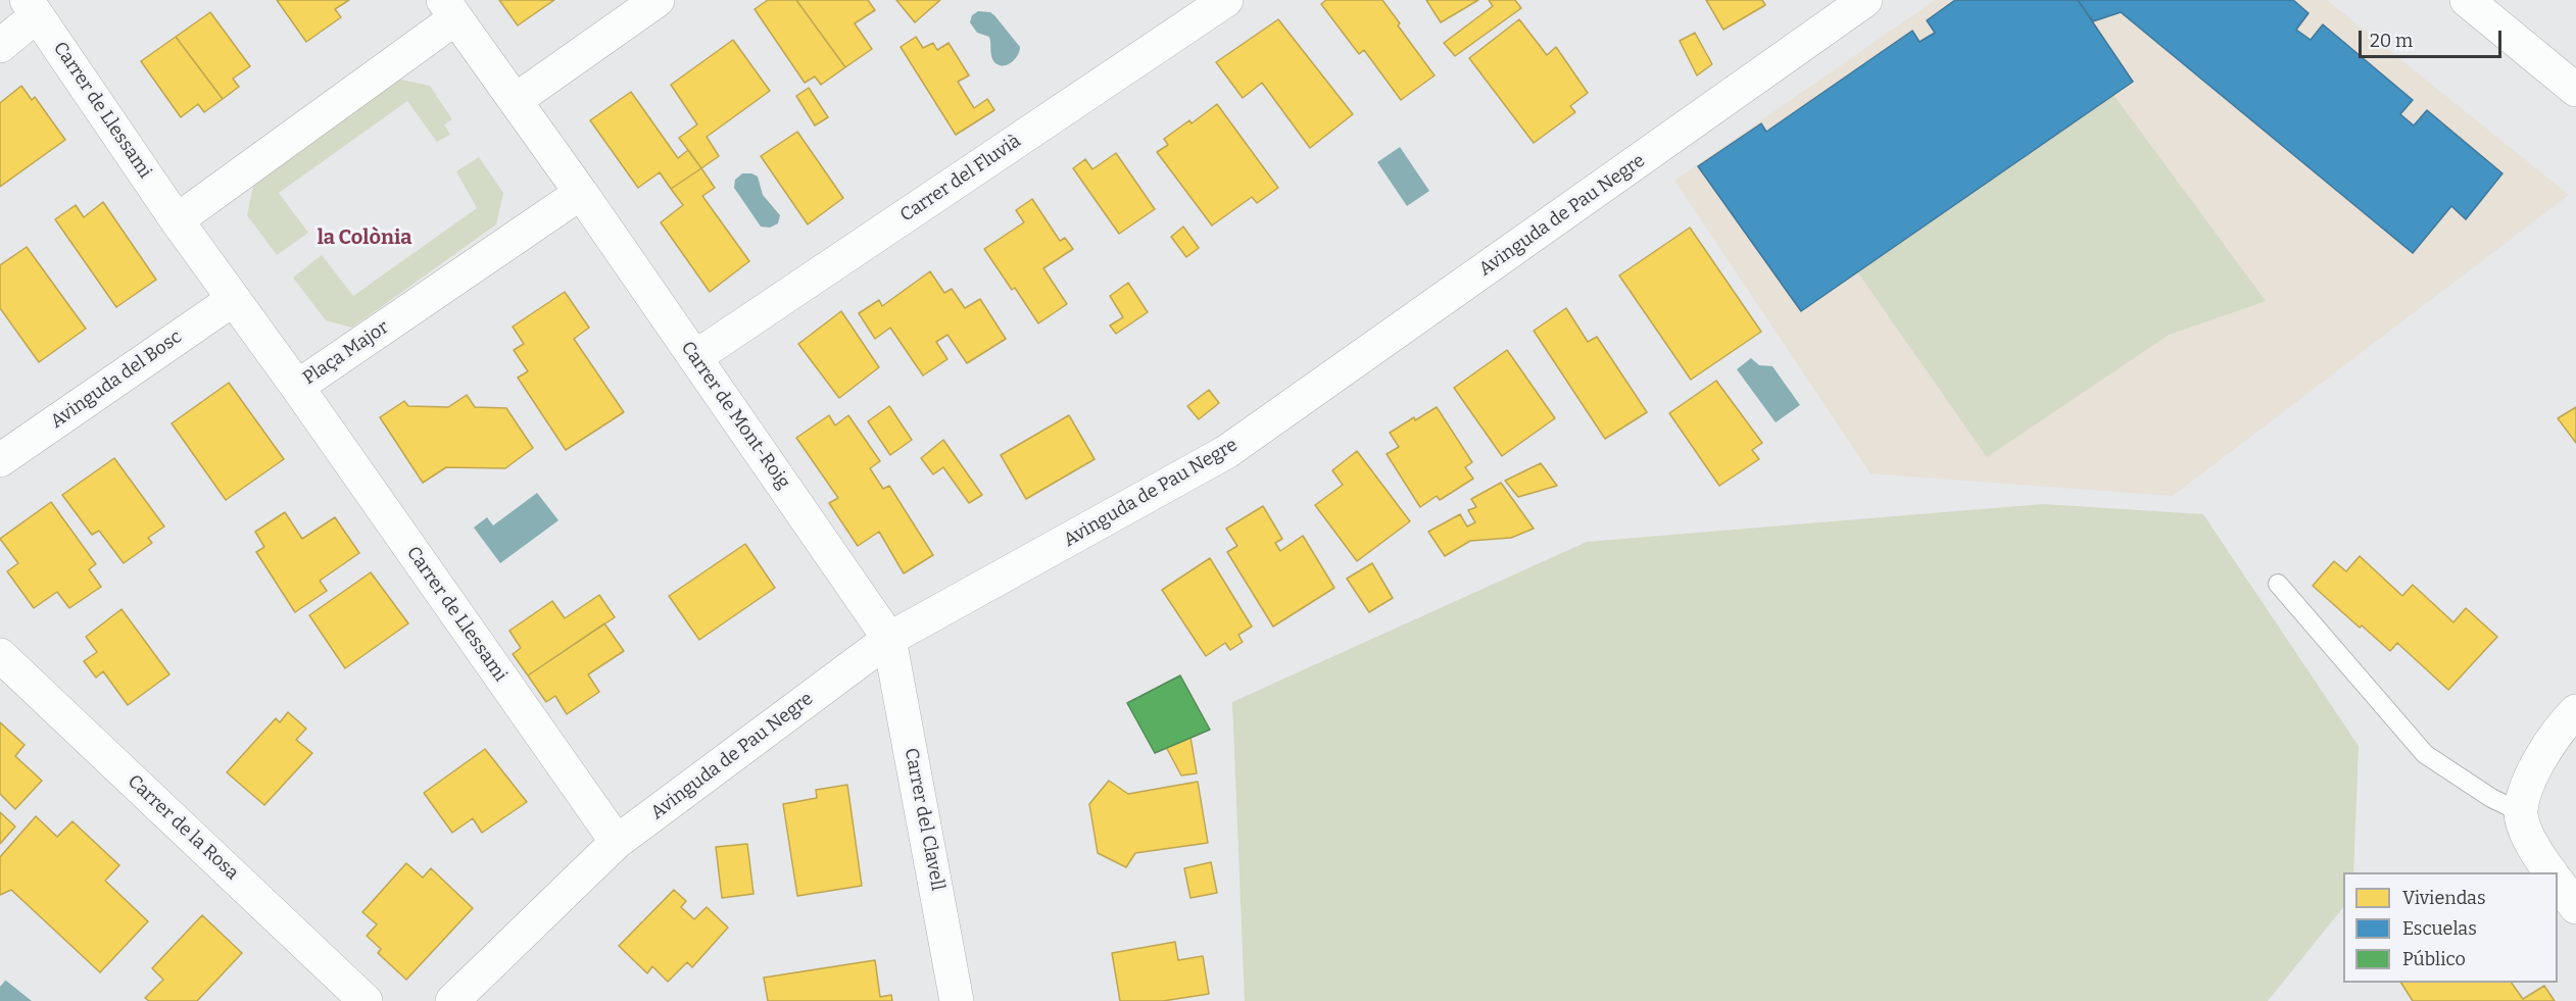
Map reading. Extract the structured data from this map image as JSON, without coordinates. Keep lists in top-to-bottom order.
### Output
{
  "streets": {
    "street": [
      "Carrer de Llessami",
      "Carrer del Fluvià",
      "Avinguda de Pau Negre",
      "Plaça Major",
      "Avinguda del Bosc",
      "Carrer de Mont-Roig",
      "Carrer del Clavell",
      "Carrer de la Rosa"
    ]
  },
  "crossings": [
    ["Carrer de Llessami", "Avinguda de Pau Negre"],
    ["Carrer de Llessami", "Plaça Major"],
    ["Carrer del Fluvià", "Carrer de Mont-Roig"],
    ["Avinguda de Pau Negre", "Carrer de Mont-Roig"],
    ["Avinguda de Pau Negre", "Carrer del Clavell"],
    ["Plaça Major", "Avinguda del Bosc"],
    ["Plaça Major", "Carrer de Mont-Roig"],
    ["Carrer de Mont-Roig", "Carrer del Clavell"]
  ],
  "districts": ["la Colònia"],
  "legend": ["Viviendas", "Escuelas", "Público"],
  "scale_bar": "20 m"
}
